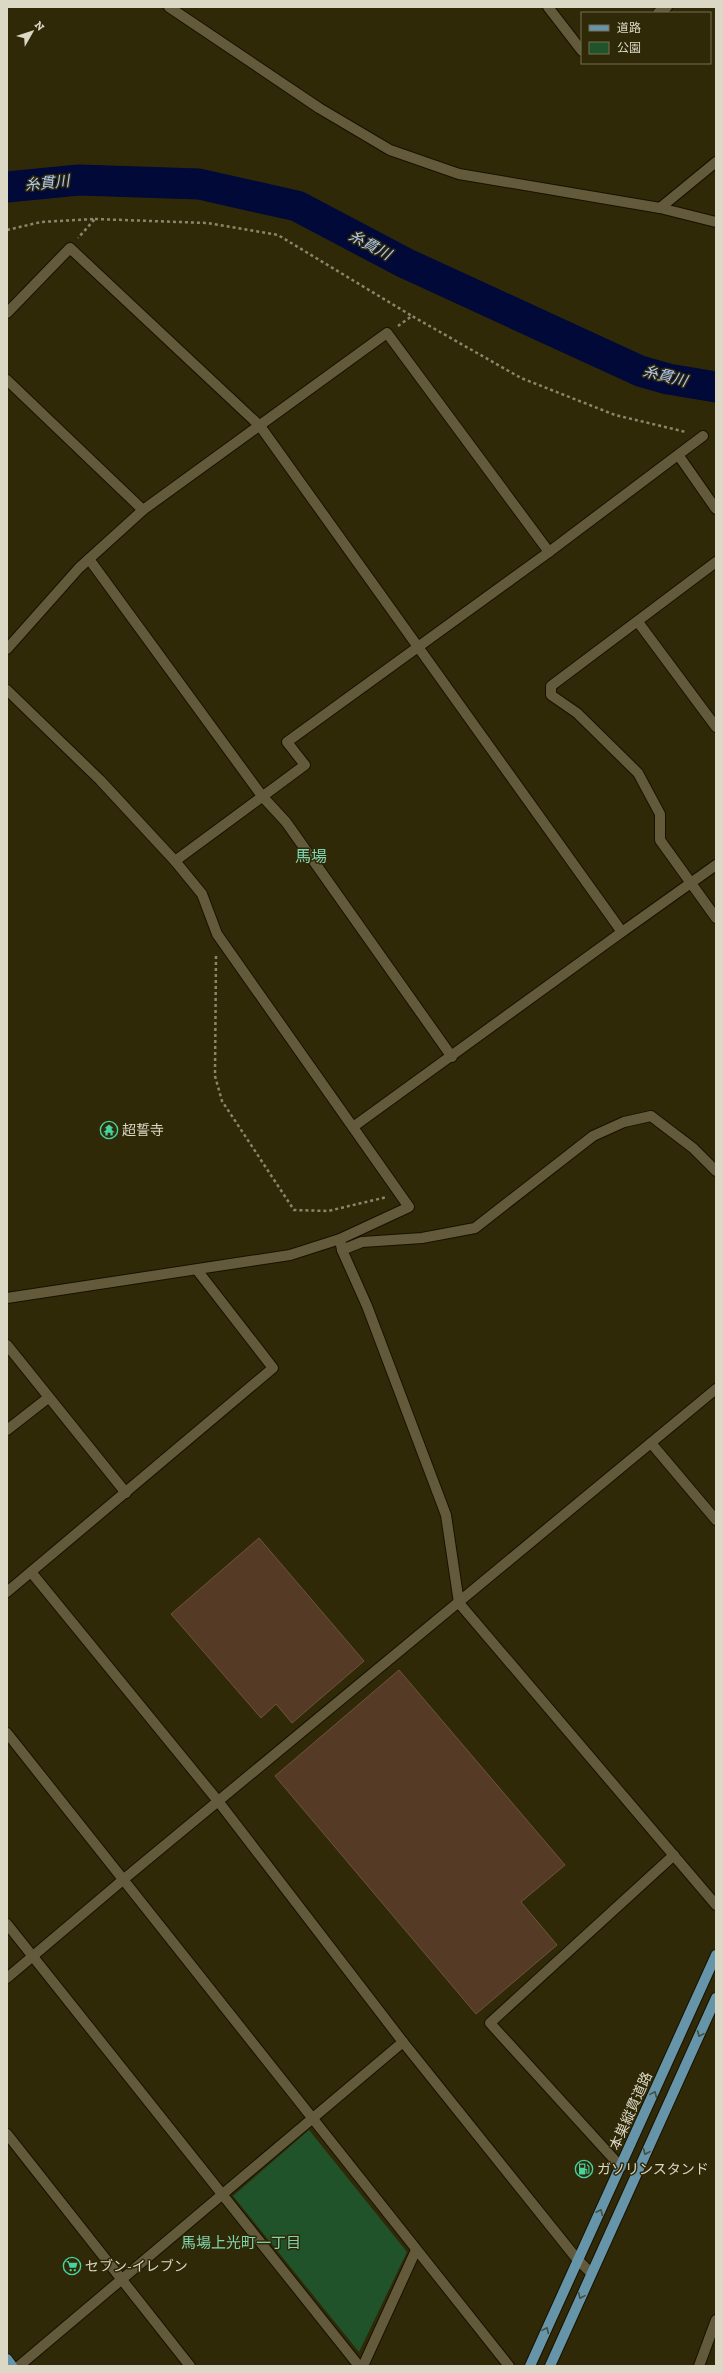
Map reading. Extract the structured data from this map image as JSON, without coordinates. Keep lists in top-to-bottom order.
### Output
{
  "streets": {
    "main road": ["本巣縦貫道路"]
  },
  "districts": ["馬場", "馬場上光町一丁目"],
  "water": ["糸貫川"],
  "places": {
    "temple": ["超誓寺"],
    "fuel station": ["ガソリンスタンド"],
    "supermarket": ["セブン-イレブン"]
  },
  "legend": ["道路", "公園"],
  "north": "top right"
}
